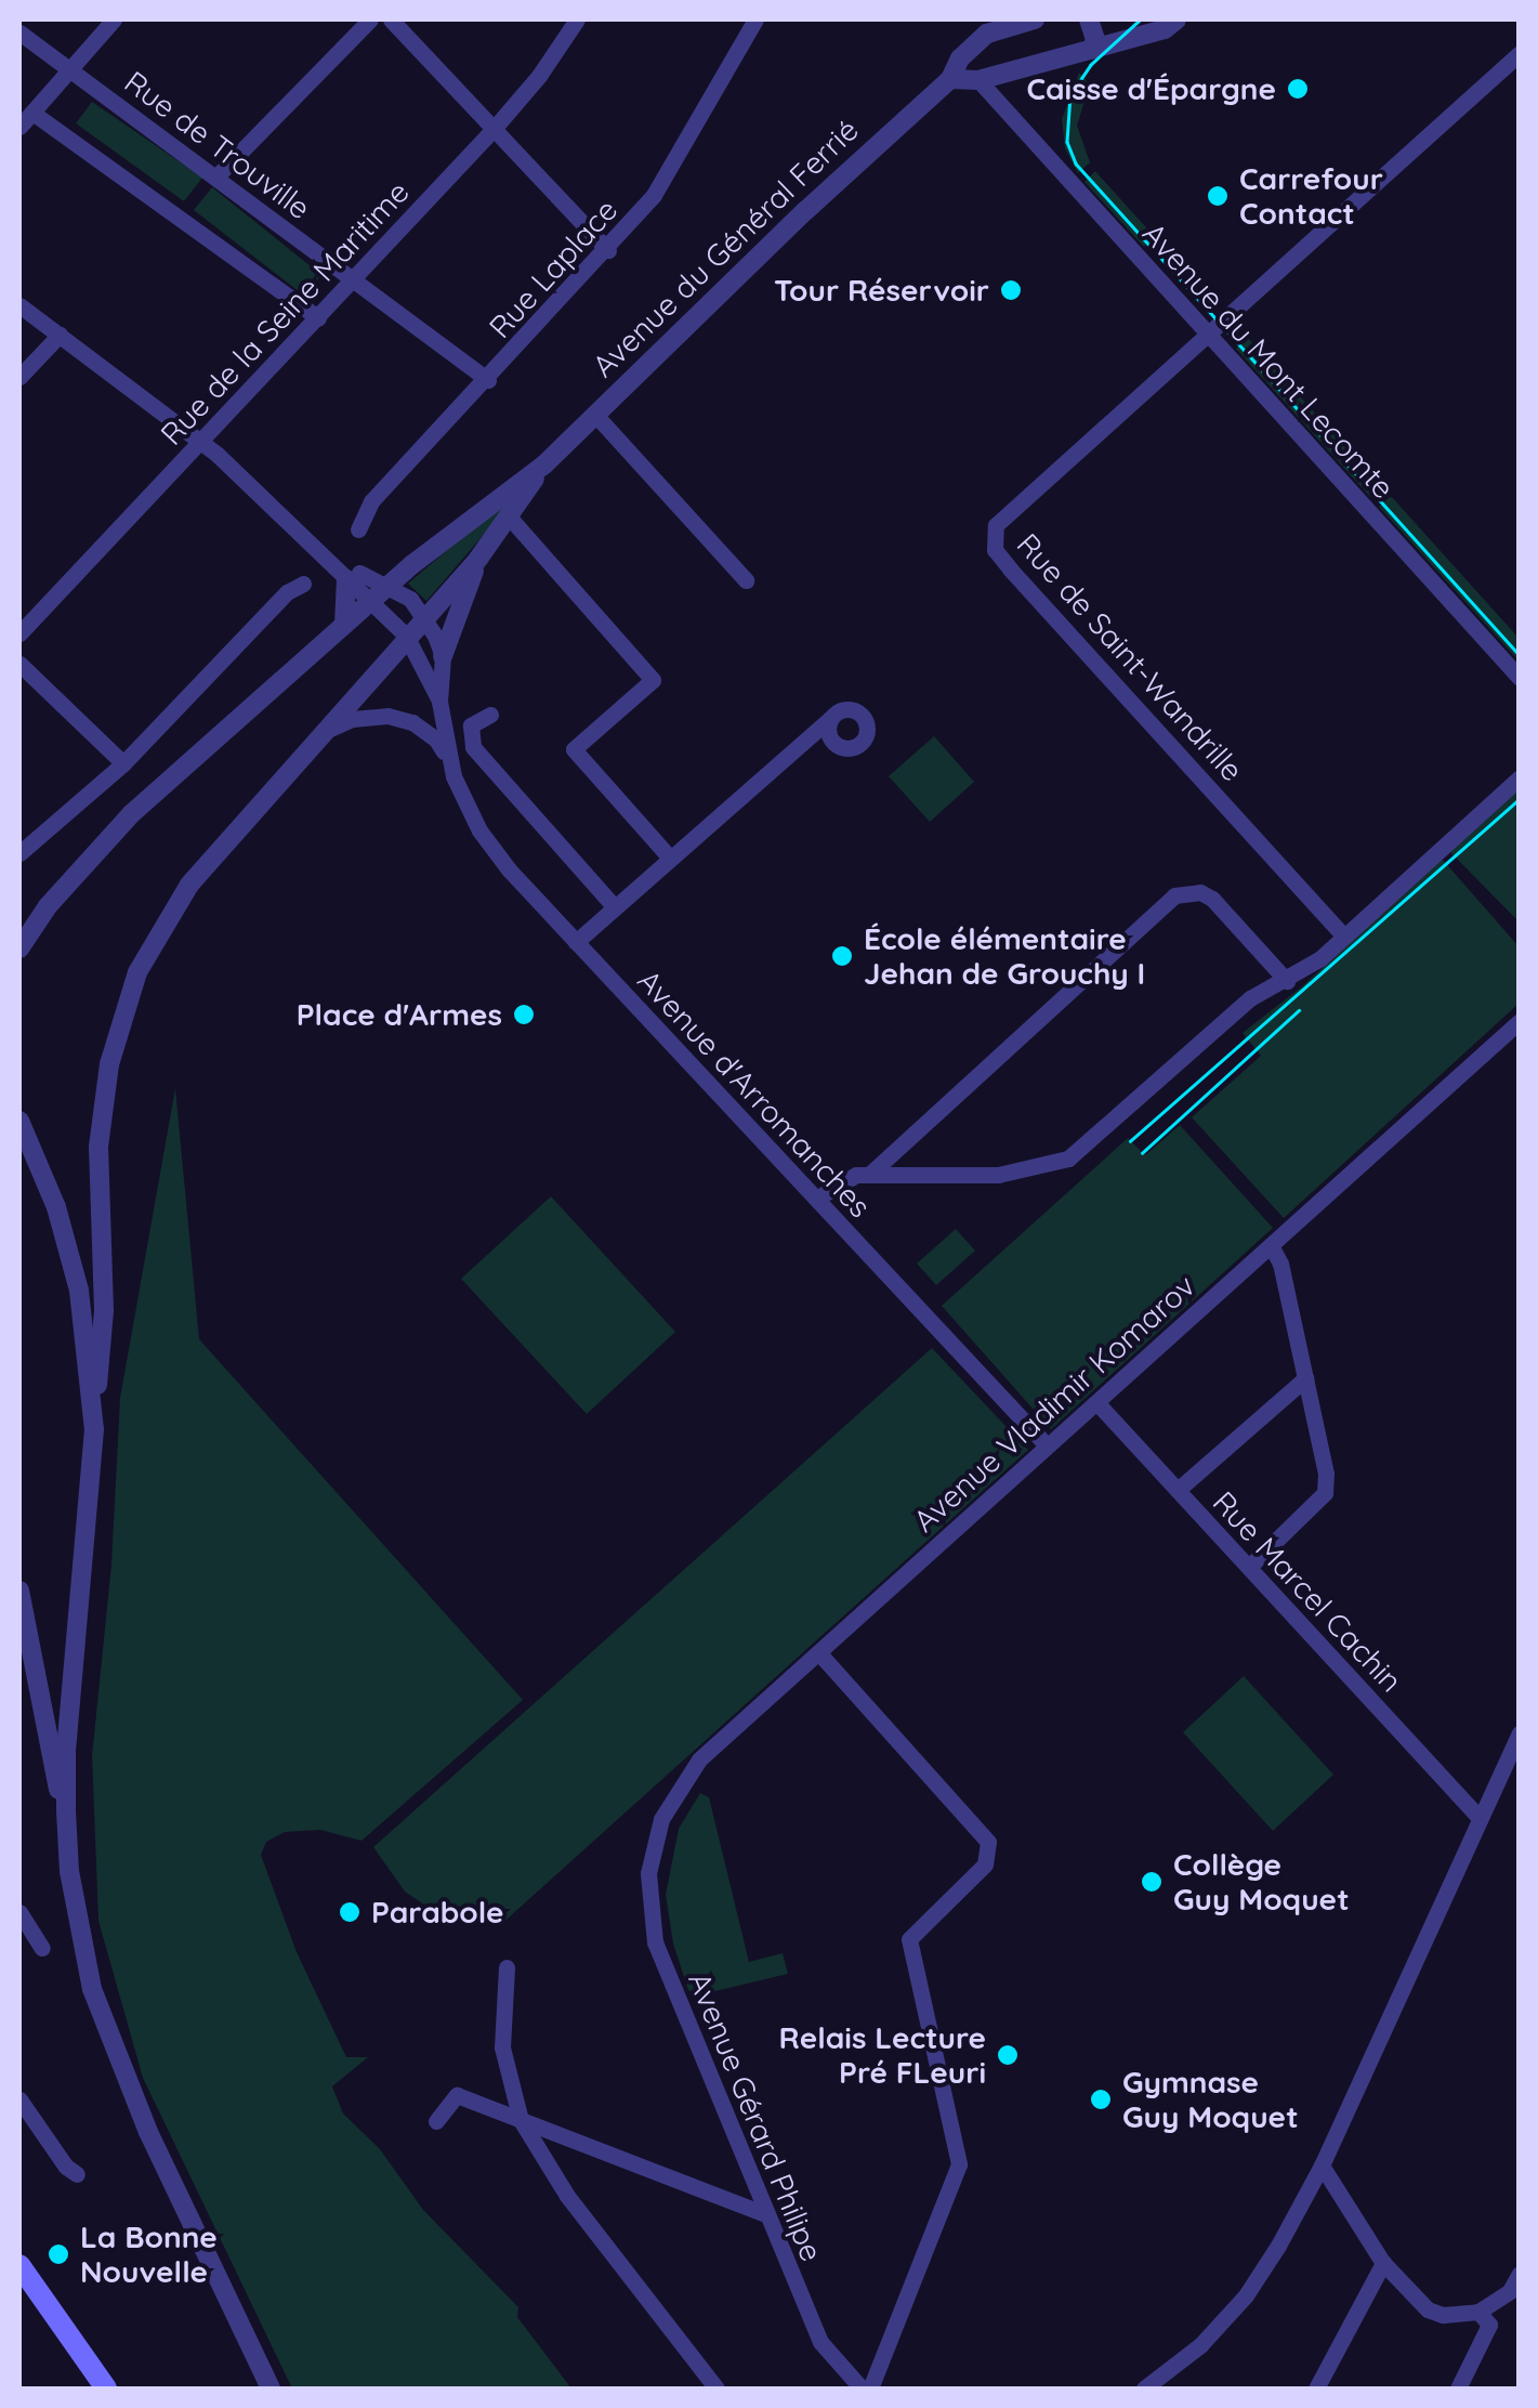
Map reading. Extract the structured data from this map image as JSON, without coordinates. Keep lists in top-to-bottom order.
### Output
{
  "streets": {
    "street": [
      "Rue de Trouville",
      "Avenue du Général Ferrié",
      "Rue Laplace",
      "Rue de la Seine Maritime",
      "Avenue du Mont Lecomte",
      "Rue de Saint-Wandrille",
      "Avenue d'Arromanches",
      "Avenue Vladimir Komarov",
      "Rue Marcel Cachin",
      "Avenue Gérard Philipe"
    ]
  },
  "crossings": [
    ["Rue de Trouville", "Rue Laplace"],
    ["Rue de Trouville", "Rue de la Seine Maritime"],
    ["Avenue du Mont Lecomte", "Rue de Saint-Wandrille"],
    ["Avenue d'Arromanches", "Avenue Vladimir Komarov"],
    ["Avenue Vladimir Komarov", "Rue Marcel Cachin"],
    ["Avenue Vladimir Komarov", "Avenue Gérard Philipe"]
  ],
  "places": [
    "Caisse d'Épargne",
    "Carrefour Contact",
    "Tour Réservoir",
    "École élémentaire Jehan de Grouchy I",
    "Place d'Armes",
    "Collège Guy Moquet",
    "Parabole",
    "Relais Lecture Pré FLeuri",
    "Gymnase Guy Moquet",
    "La Bonne Nouvelle"
  ]
}
